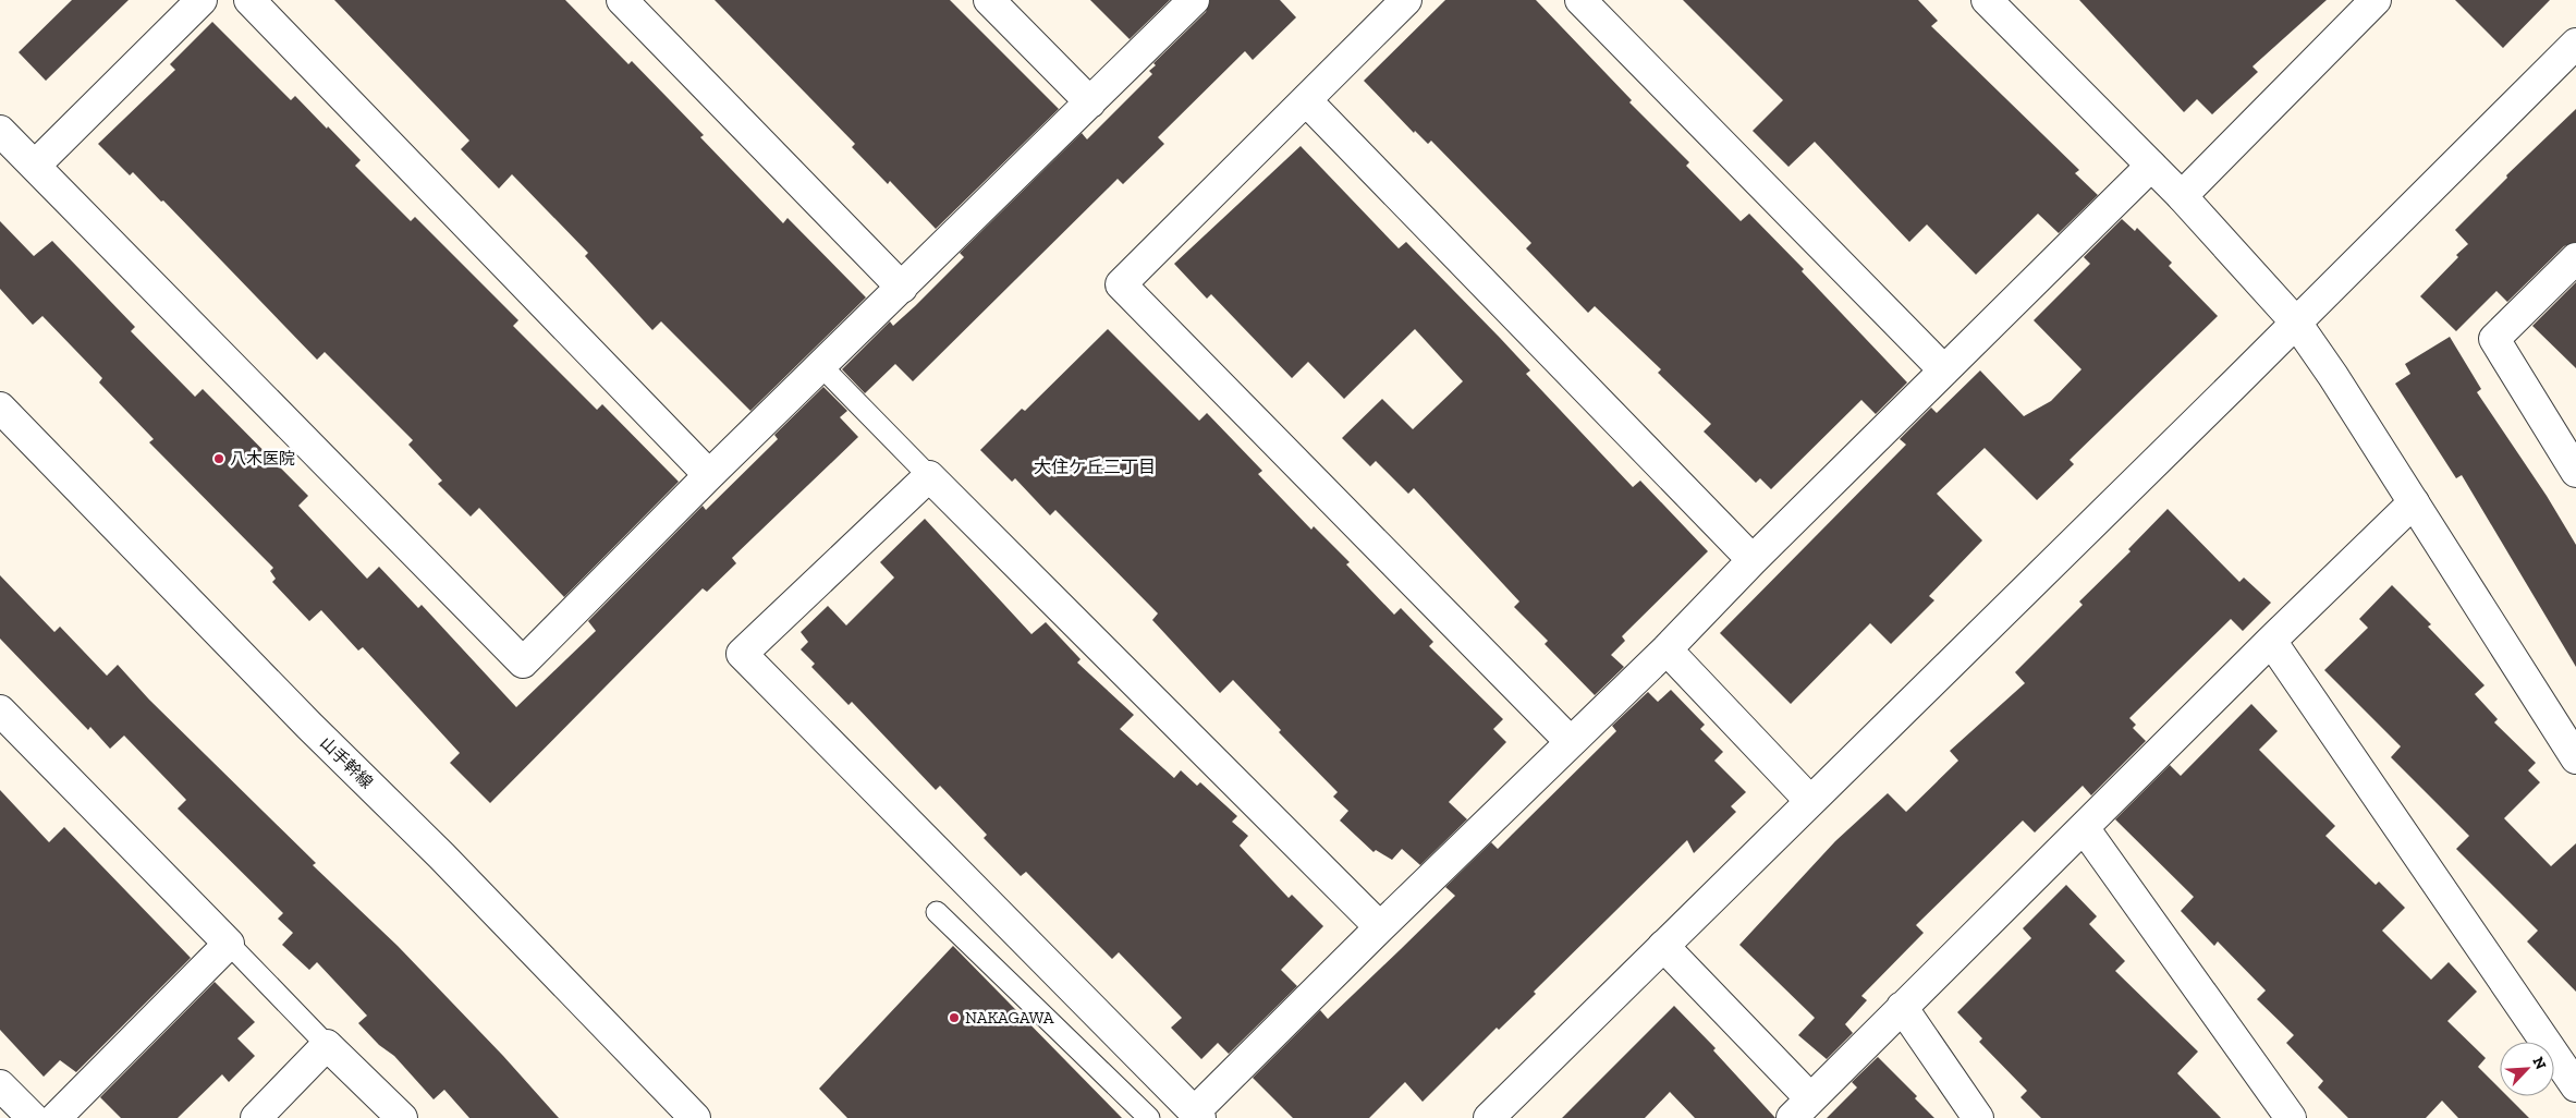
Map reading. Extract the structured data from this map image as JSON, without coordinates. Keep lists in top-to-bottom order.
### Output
{
  "streets": {
    "street": ["山手幹線"]
  },
  "districts": ["大住ケ丘三丁目"],
  "places": ["八木医院", "NAKAGAWA"],
  "north": "top right"
}
